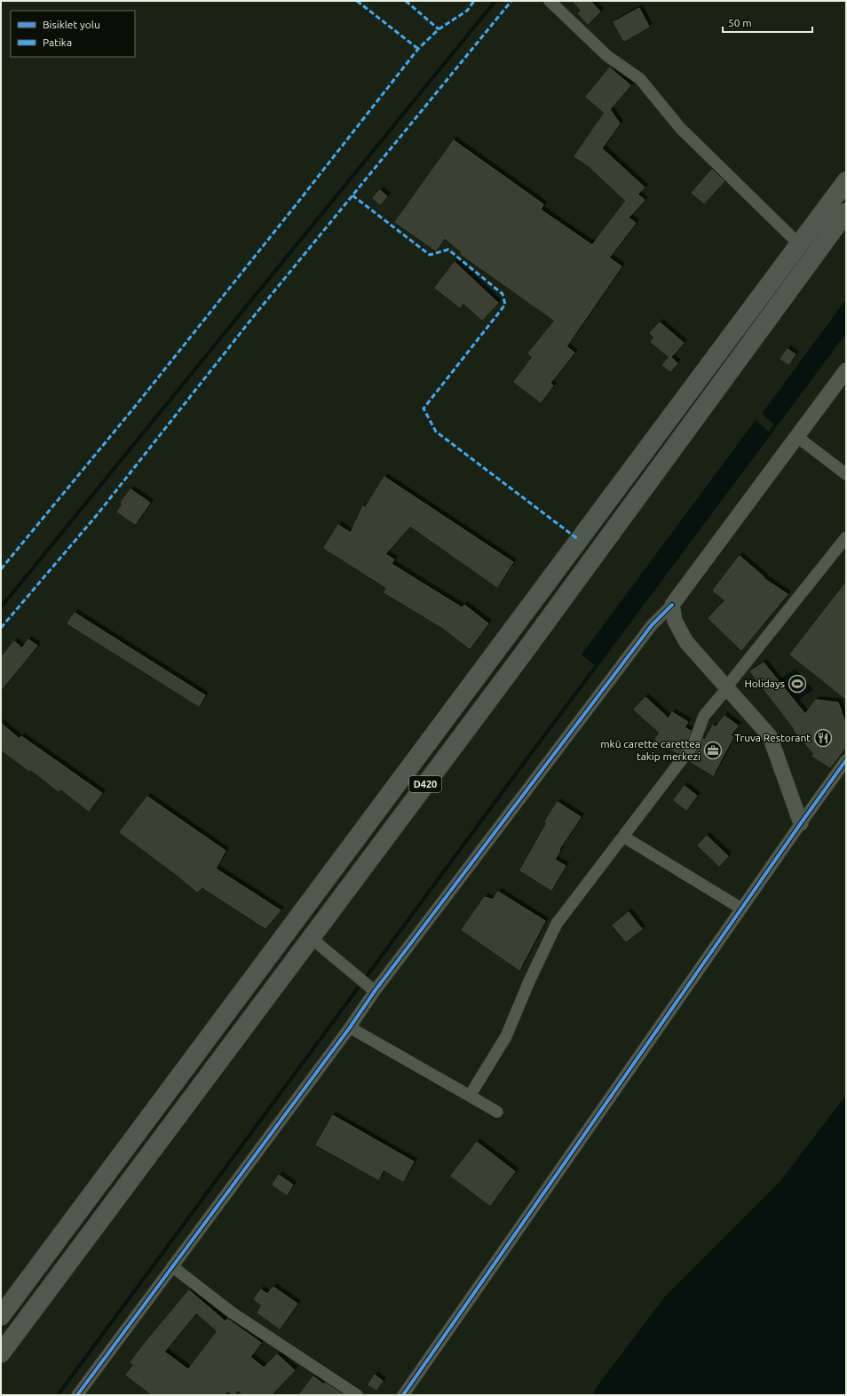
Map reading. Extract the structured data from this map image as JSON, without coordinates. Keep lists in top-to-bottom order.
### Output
{
  "streets": {
    "main road": ["D420"]
  },
  "places": {
    "sports": ["Holidays"],
    "restaurant": ["Truva Restorant"],
    "office": ["mkü carette carettea takip merkezi"]
  },
  "legend": ["Bisiklet yolu", "Patika"],
  "scale_bar": "50 m"
}
